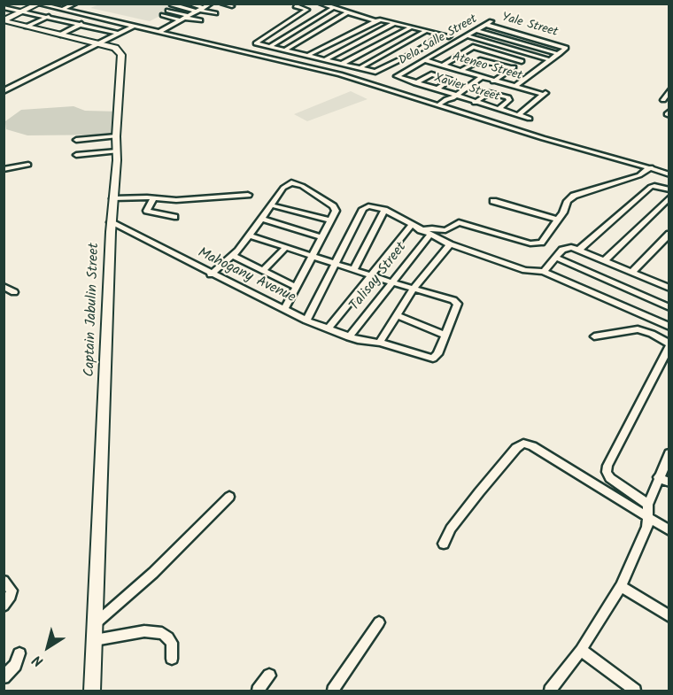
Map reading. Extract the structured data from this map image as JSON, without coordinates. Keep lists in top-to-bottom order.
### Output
{
  "streets": {
    "street": [
      "Yale Street",
      "Dela Salle Street",
      "Ateneo Street",
      "Xavier Street",
      "Mahogany Avenue",
      "Talisay Street",
      "Captain Jabulin Street"
    ]
  },
  "crossings": [
    ["Yale Street", "Dela Salle Street"],
    ["Dela Salle Street", "Ateneo Street"],
    ["Dela Salle Street", "Xavier Street"],
    ["Ateneo Street", "Xavier Street"],
    ["Mahogany Avenue", "Talisay Street"],
    ["Mahogany Avenue", "Captain Jabulin Street"]
  ],
  "north": "bottom left"
}
